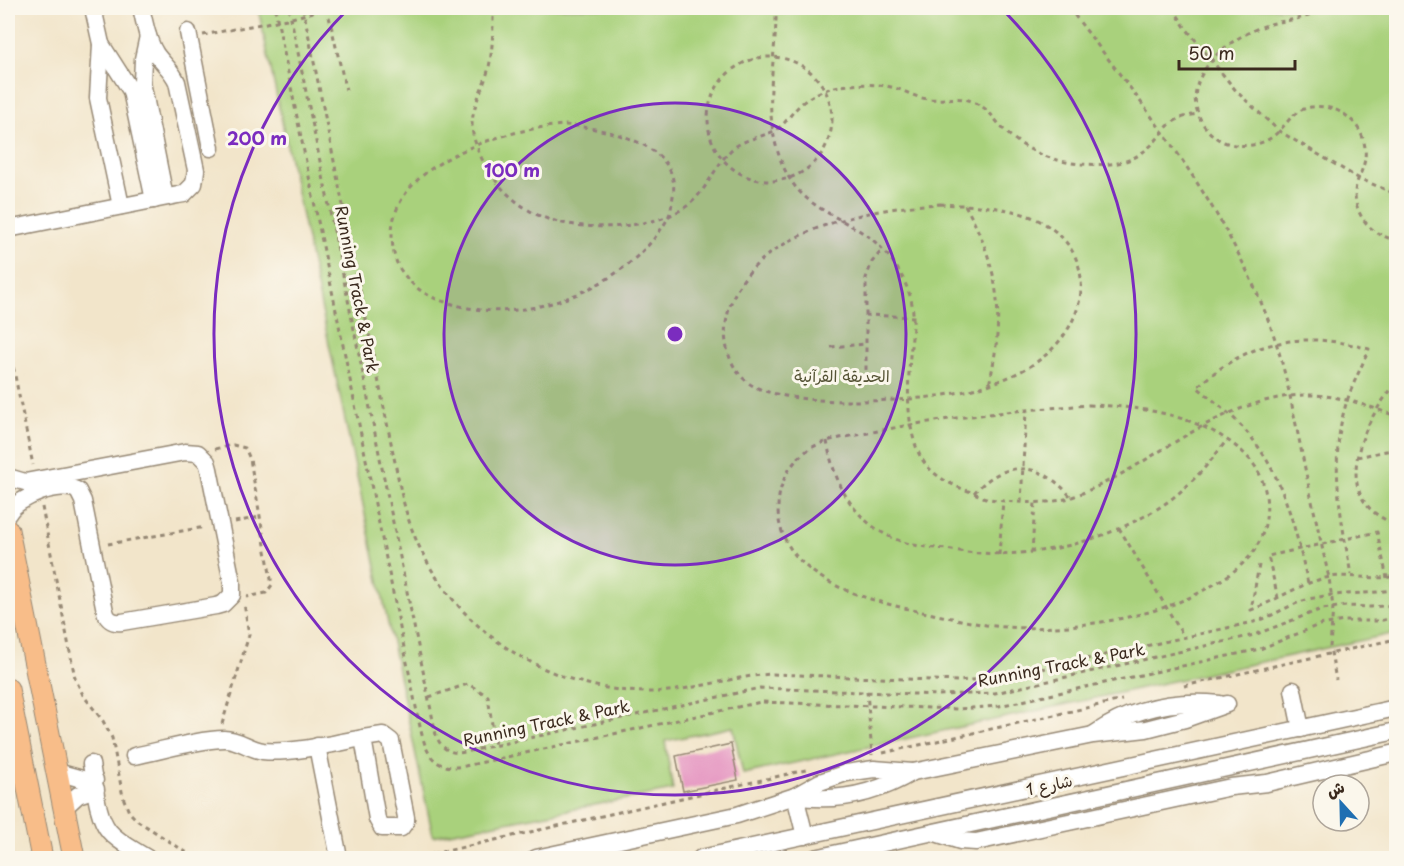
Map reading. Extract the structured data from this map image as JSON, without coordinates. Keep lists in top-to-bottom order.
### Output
{
  "streets": {
    "street": ["شارع 1"],
    "path": ["Running Track & Park"]
  },
  "parks": ["الحديقة القرآنية"],
  "scale_bar": "50 m",
  "north": "top",
  "rings": ["200 m", "100 m"]
}
